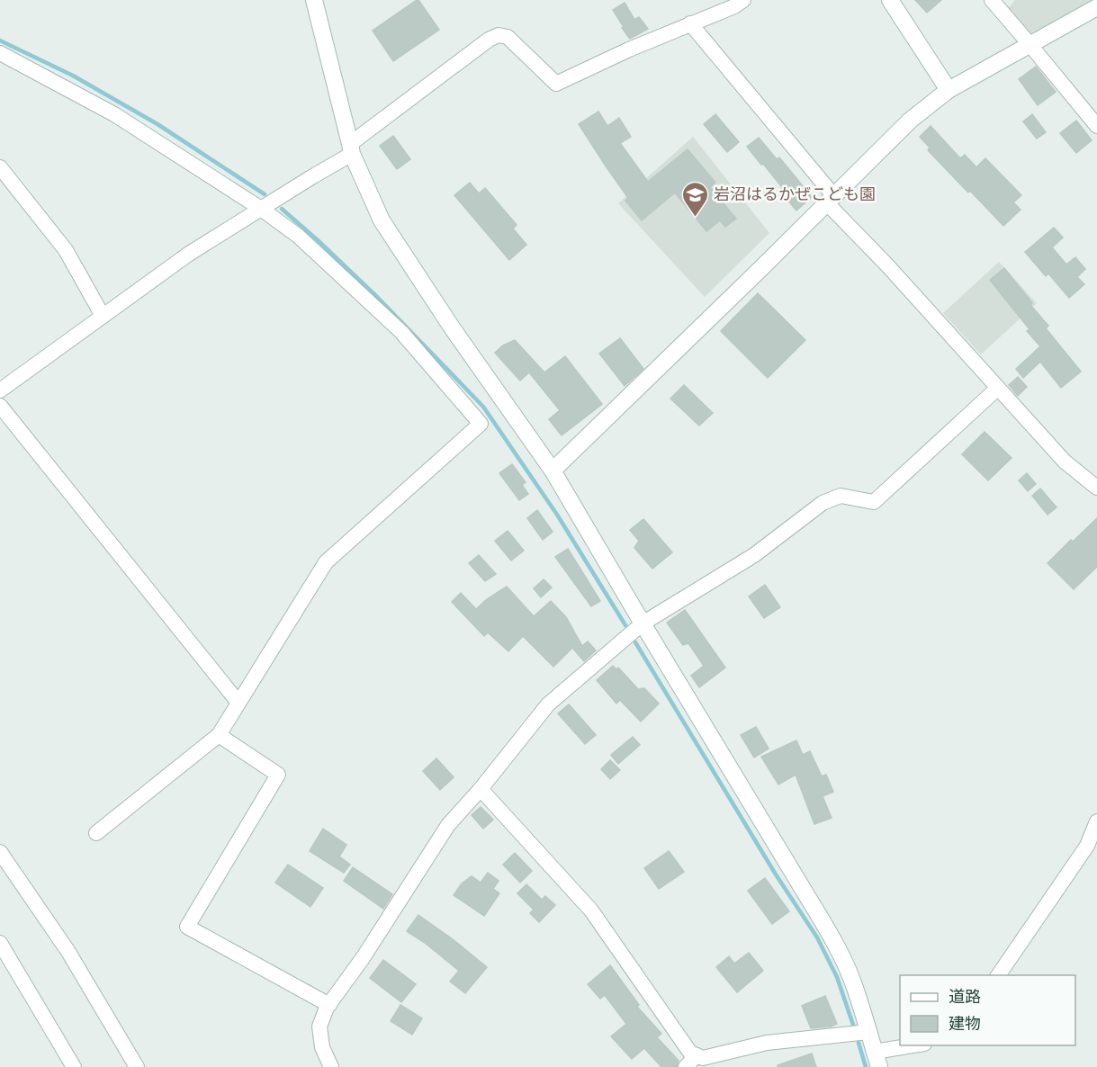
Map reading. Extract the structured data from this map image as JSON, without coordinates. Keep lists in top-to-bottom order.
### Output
{
  "places": {
    "school or university": ["岩沼はるかぜこども園"]
  },
  "legend": ["道路", "建物"]
}
